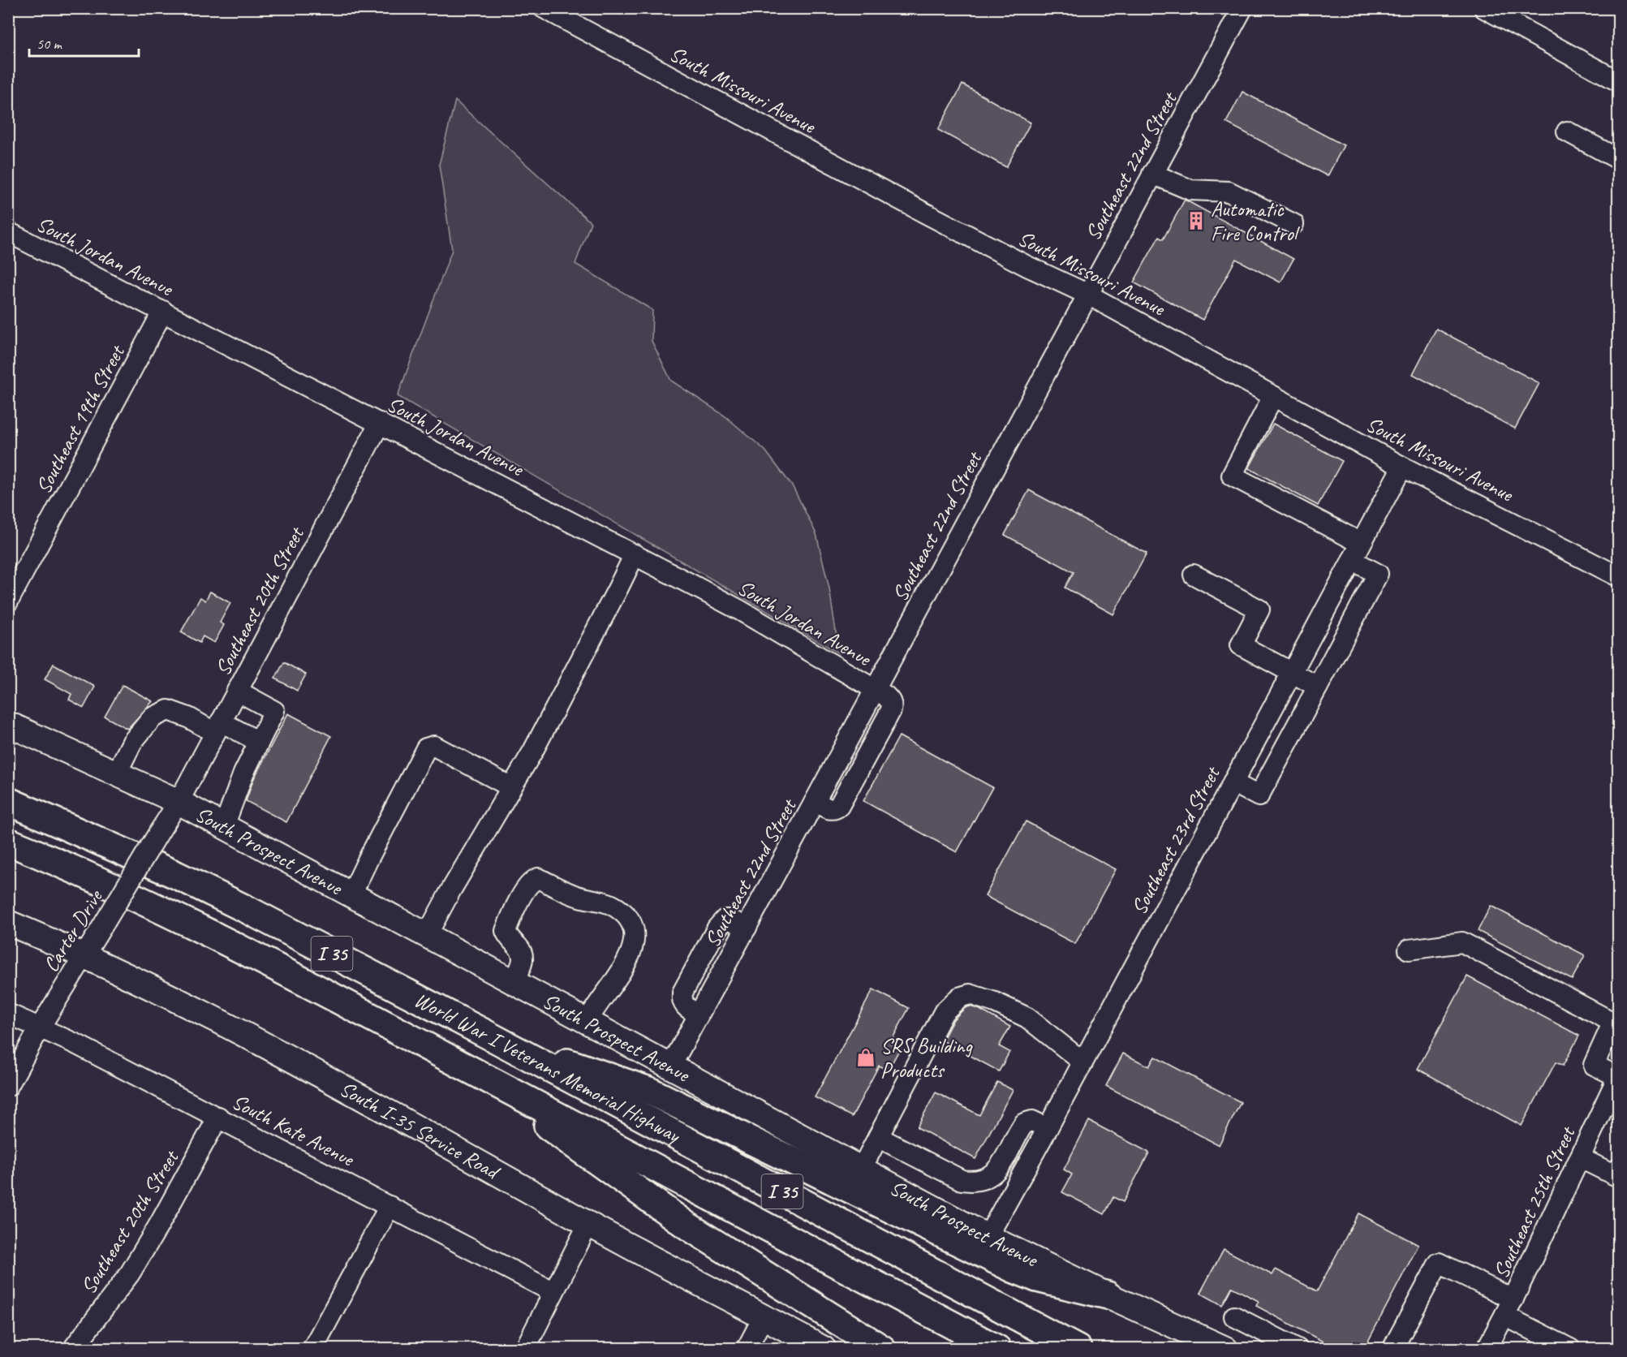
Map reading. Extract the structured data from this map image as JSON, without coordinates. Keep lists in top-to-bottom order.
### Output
{
  "streets": {
    "highway": ["I 35", "World War I Veterans Memorial Highway"],
    "main road": ["South Prospect Avenue", "South I-35 Service Road"],
    "street": [
      "South Missouri Avenue",
      "Southeast 22nd Street",
      "South Jordan Avenue",
      "Southeast 19th Street",
      "Southeast 20th Street",
      "Southeast 23rd Street",
      "Carter Drive",
      "South Kate Avenue",
      "Southeast 25th Street"
    ]
  },
  "crossings": [
    ["South Missouri Avenue", "Southeast 22nd Street"],
    ["South Missouri Avenue", "Southeast 23rd Street"],
    ["Southeast 22nd Street", "South Jordan Avenue"],
    ["Southeast 22nd Street", "South Prospect Avenue"],
    ["South Jordan Avenue", "Southeast 19th Street"],
    ["South Jordan Avenue", "Southeast 20th Street"],
    ["Southeast 20th Street", "South Prospect Avenue"],
    ["Southeast 20th Street", "Carter Drive"],
    ["Southeast 20th Street", "South Kate Avenue"],
    ["Southeast 23rd Street", "South Prospect Avenue"],
    ["South Prospect Avenue", "Carter Drive"],
    ["Carter Drive", "South I-35 Service Road"],
    ["Carter Drive", "South Kate Avenue"]
  ],
  "places": {
    "building": ["Automatic Fire Control"],
    "shop": ["SRS Building Products"]
  },
  "scale_bar": "50 m"
}
